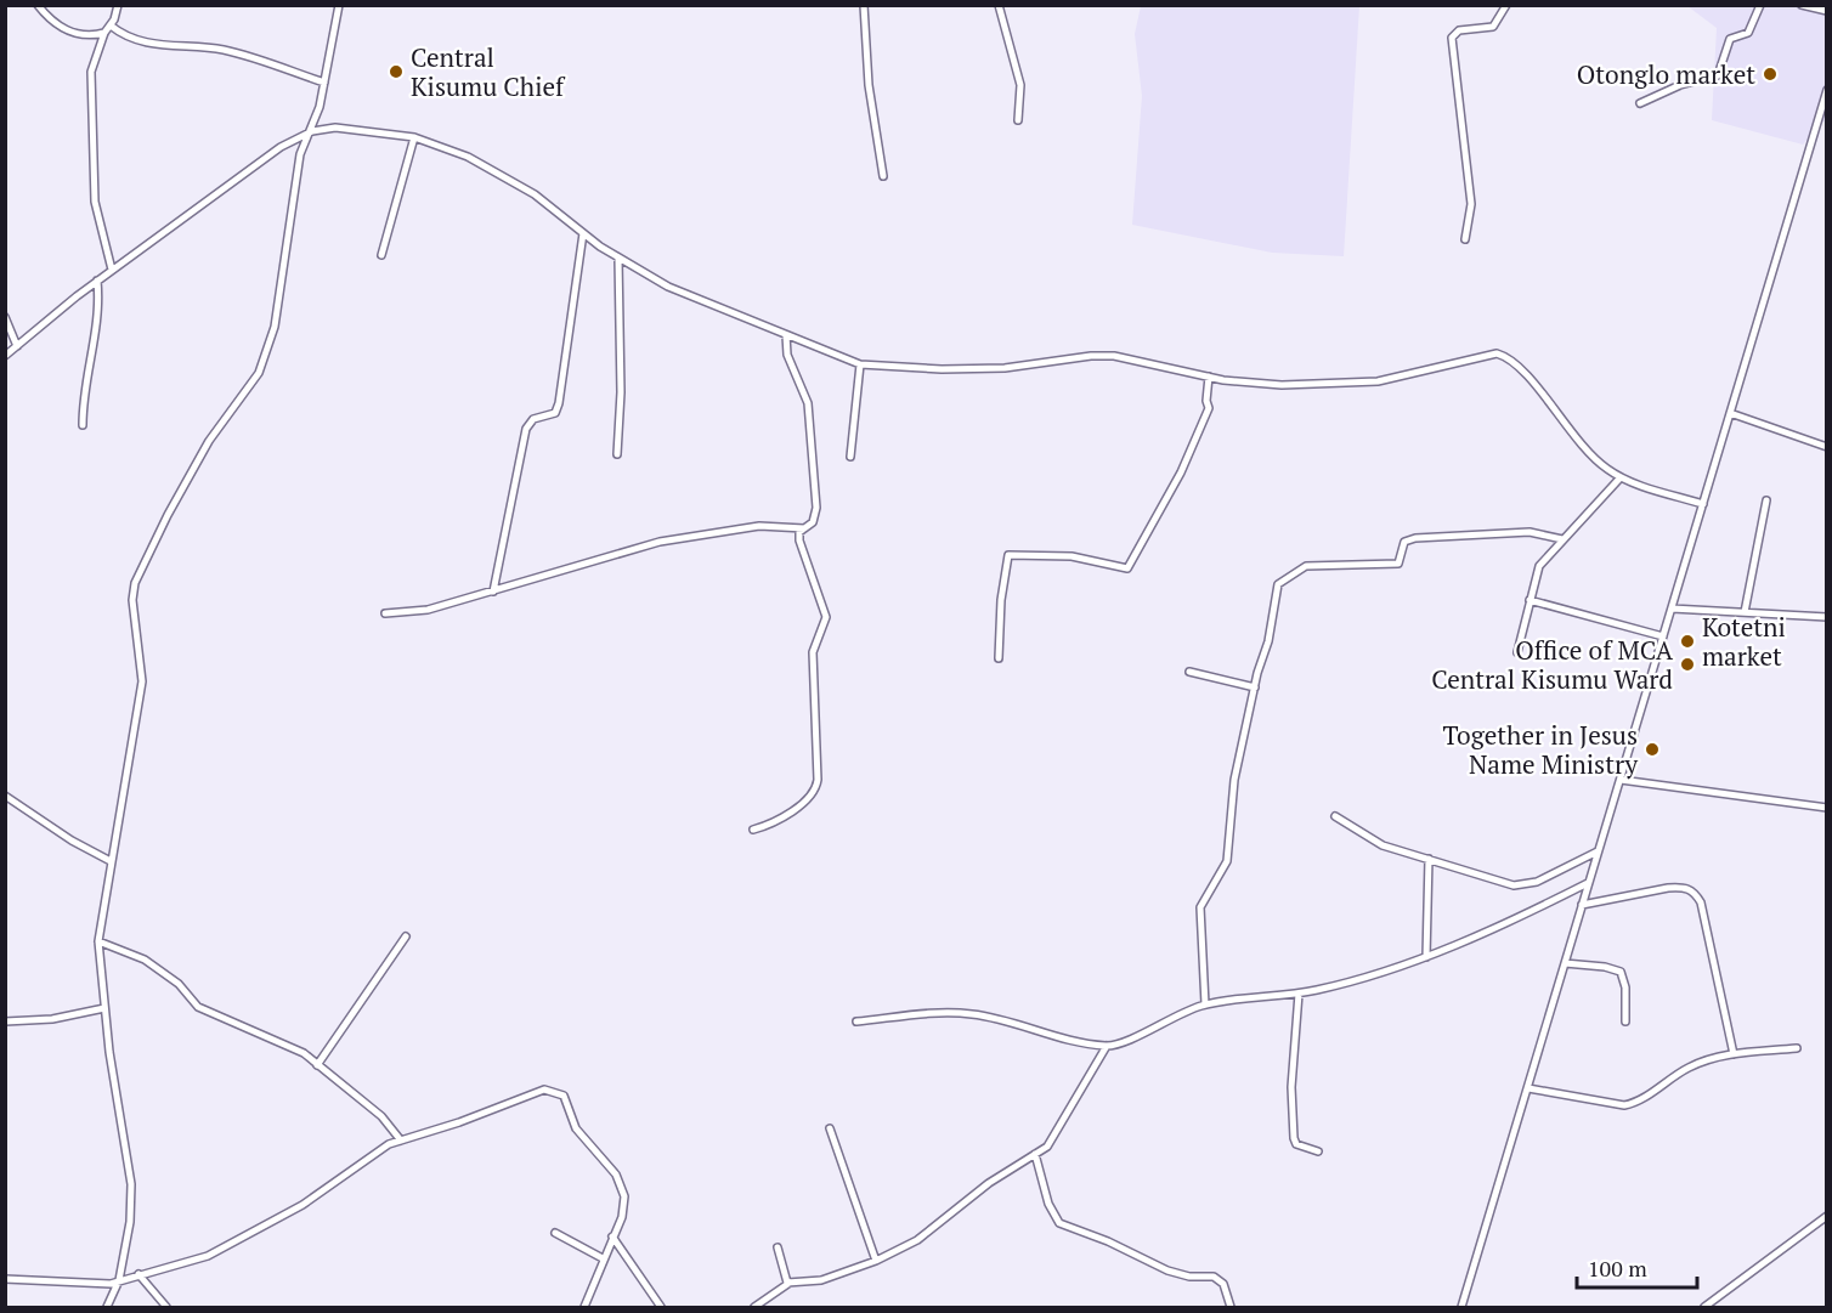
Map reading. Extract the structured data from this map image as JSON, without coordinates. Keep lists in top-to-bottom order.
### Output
{
  "places": [
    "Central Kisumu Chief",
    "Otonglo market",
    "Kotetni market",
    "Office of MCA Central Kisumu Ward",
    "Together in Jesus Name Ministry"
  ],
  "scale_bar": "100 m"
}
